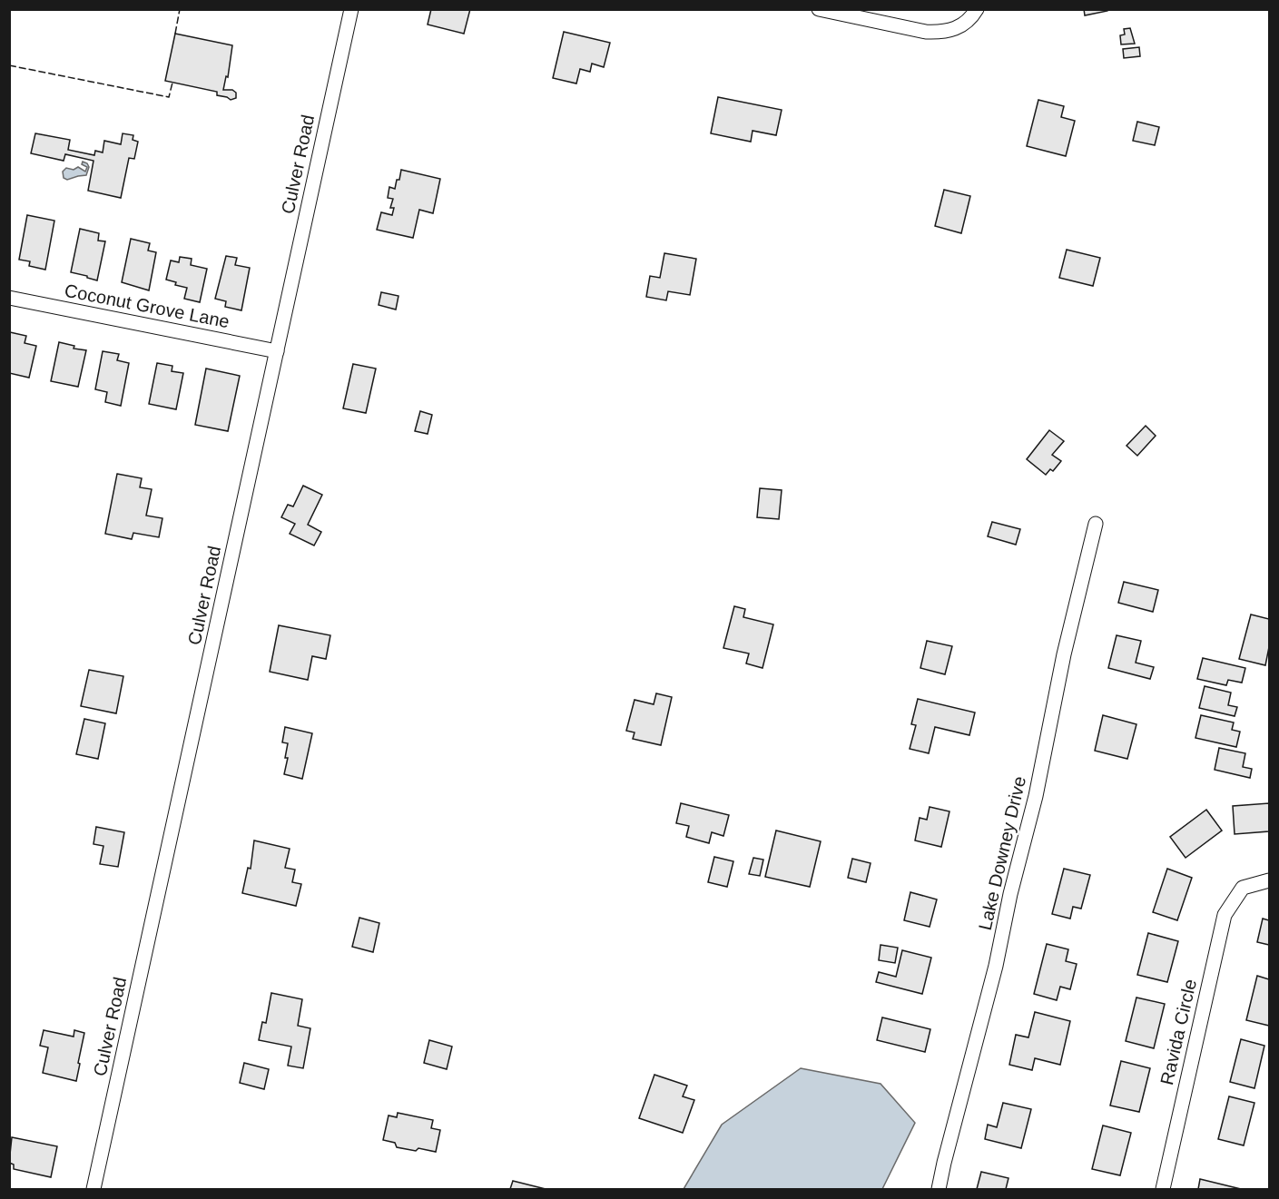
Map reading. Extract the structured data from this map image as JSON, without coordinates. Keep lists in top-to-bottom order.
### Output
{
  "streets": {
    "street": [
      "Culver Road",
      "Coconut Grove Lane",
      "Lake Downey Drive",
      "Ravida Circle"
    ]
  },
  "crossings": [
    ["Culver Road", "Coconut Grove Lane"]
  ]
}
